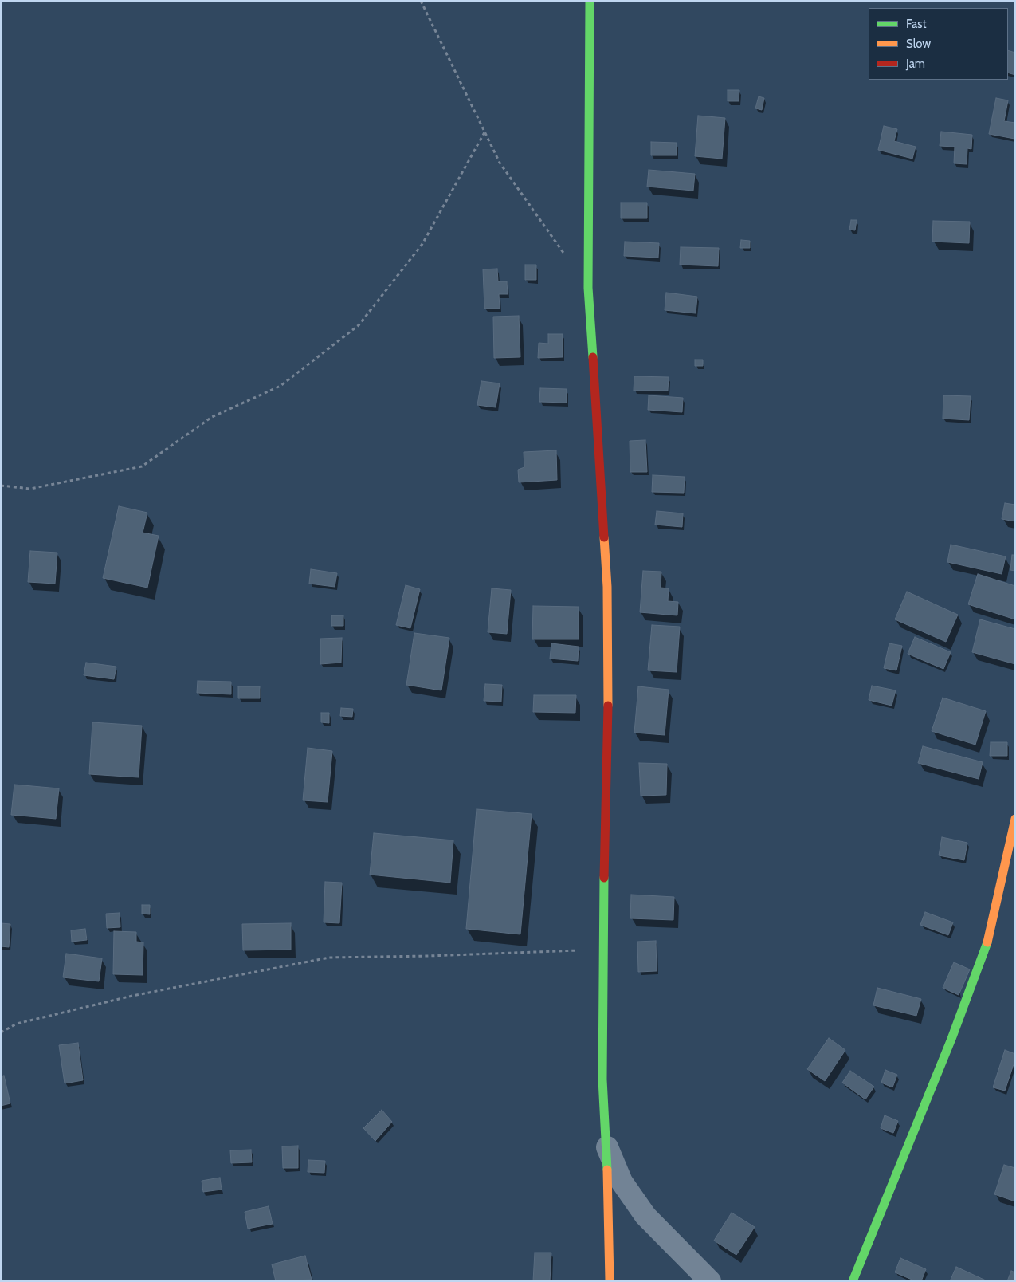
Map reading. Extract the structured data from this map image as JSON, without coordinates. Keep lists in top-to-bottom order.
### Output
{
  "legend": ["Fast", "Slow", "Jam"]
}
